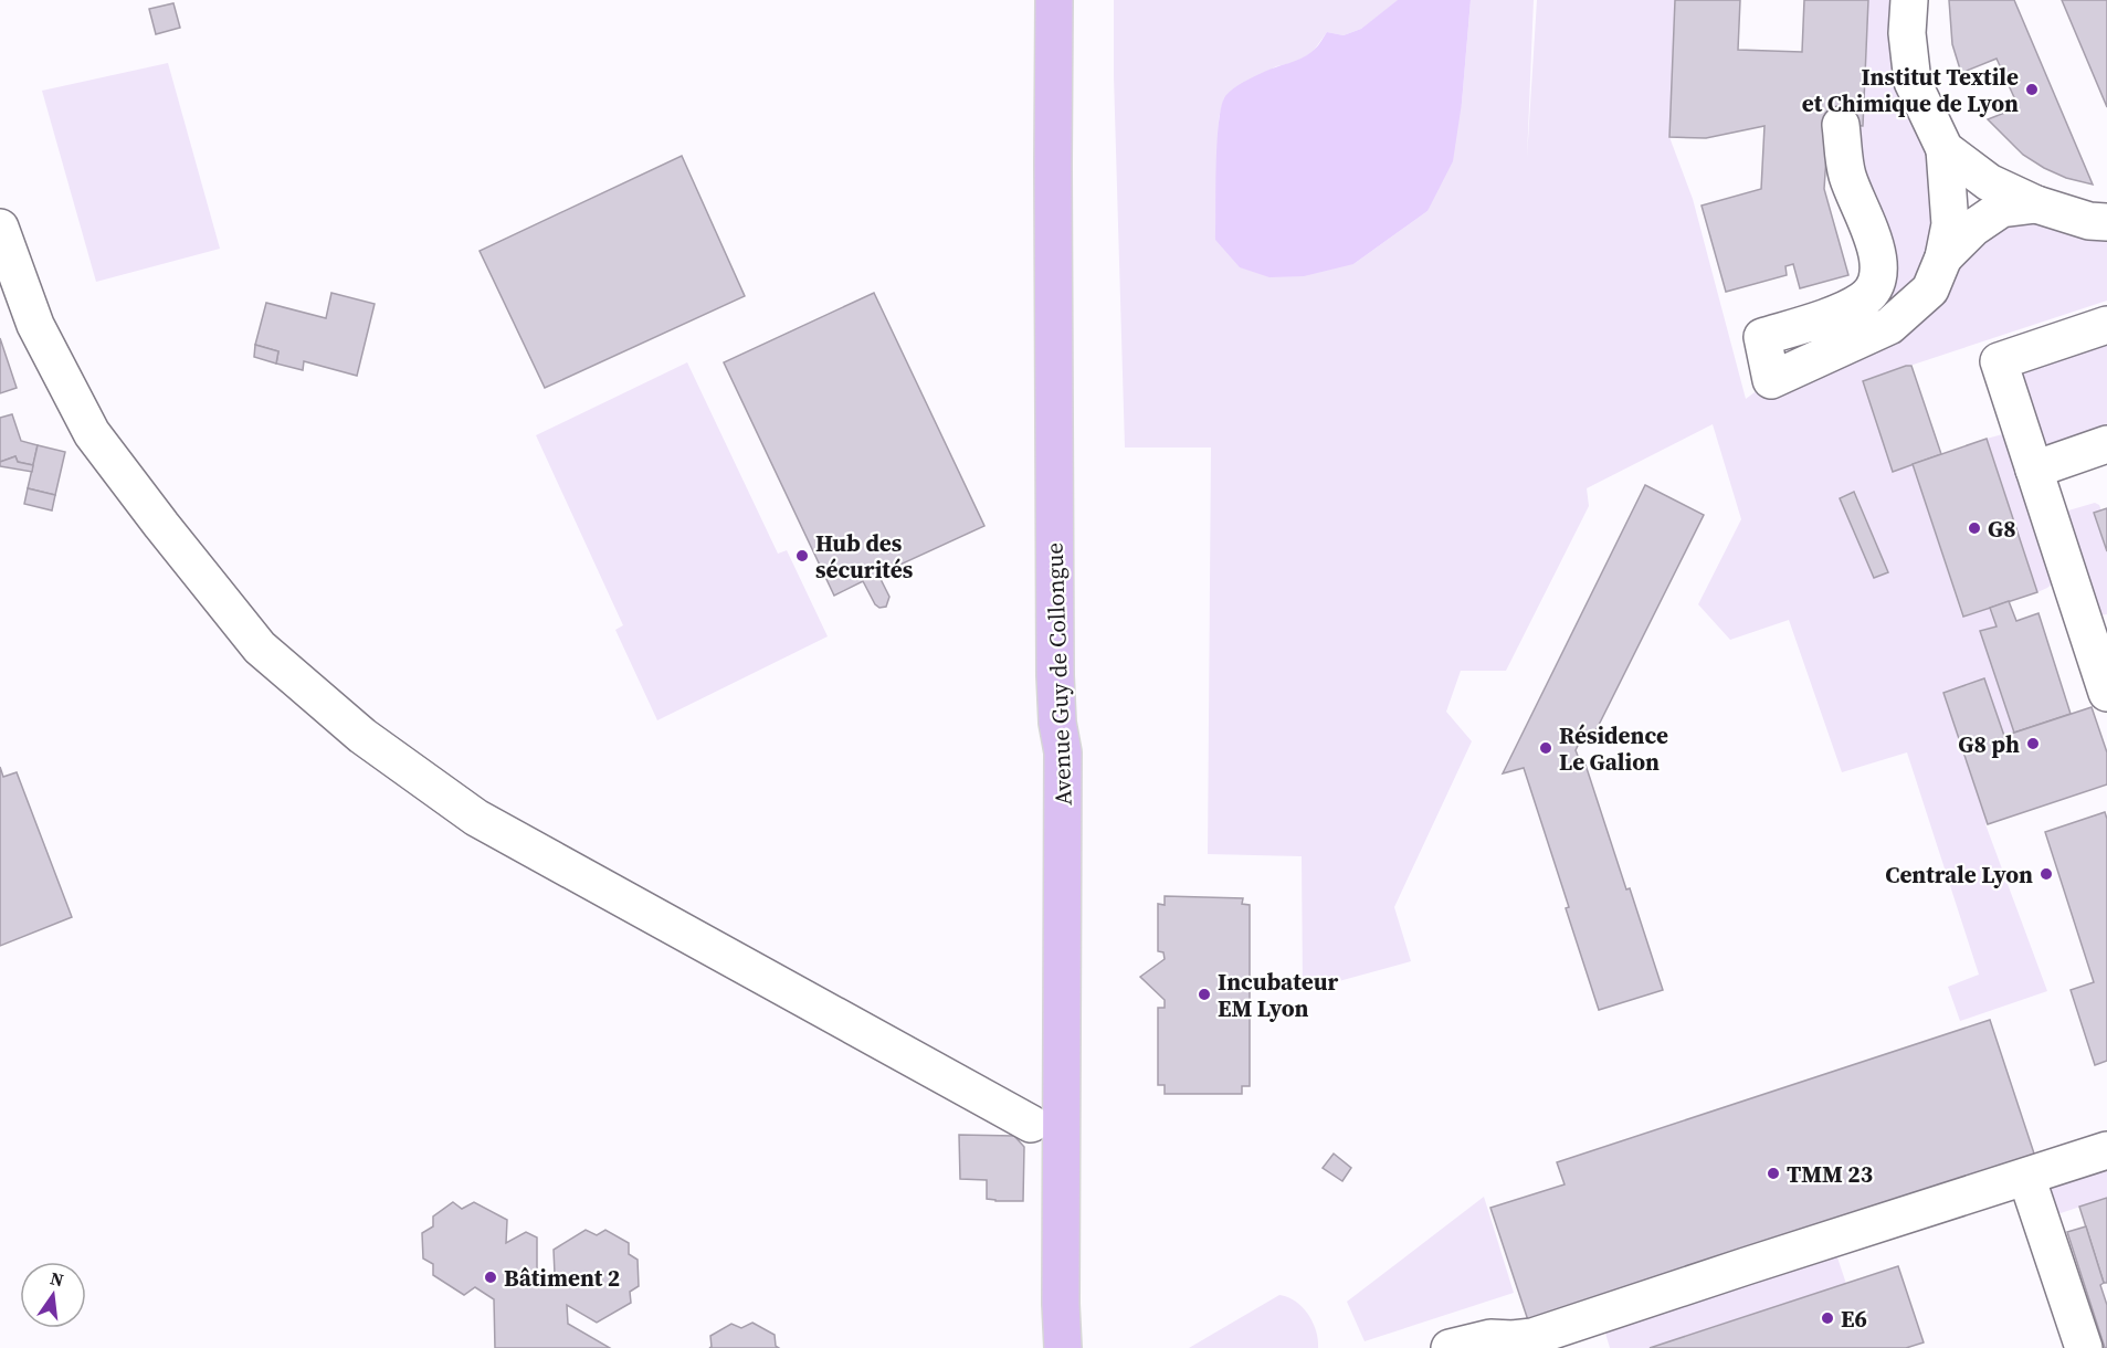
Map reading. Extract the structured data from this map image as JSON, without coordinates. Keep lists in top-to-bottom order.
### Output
{
  "streets": {
    "main road": ["Avenue Guy de Collongue"]
  },
  "places": [
    "Institut Textile et Chimique de Lyon",
    "G8",
    "Hub des sécurités",
    "G8 ph",
    "Résidence Le Galion",
    "Centrale Lyon",
    "Incubateur EM Lyon",
    "TMM 23",
    "Bâtiment 2",
    "E6"
  ],
  "north": "top"
}
